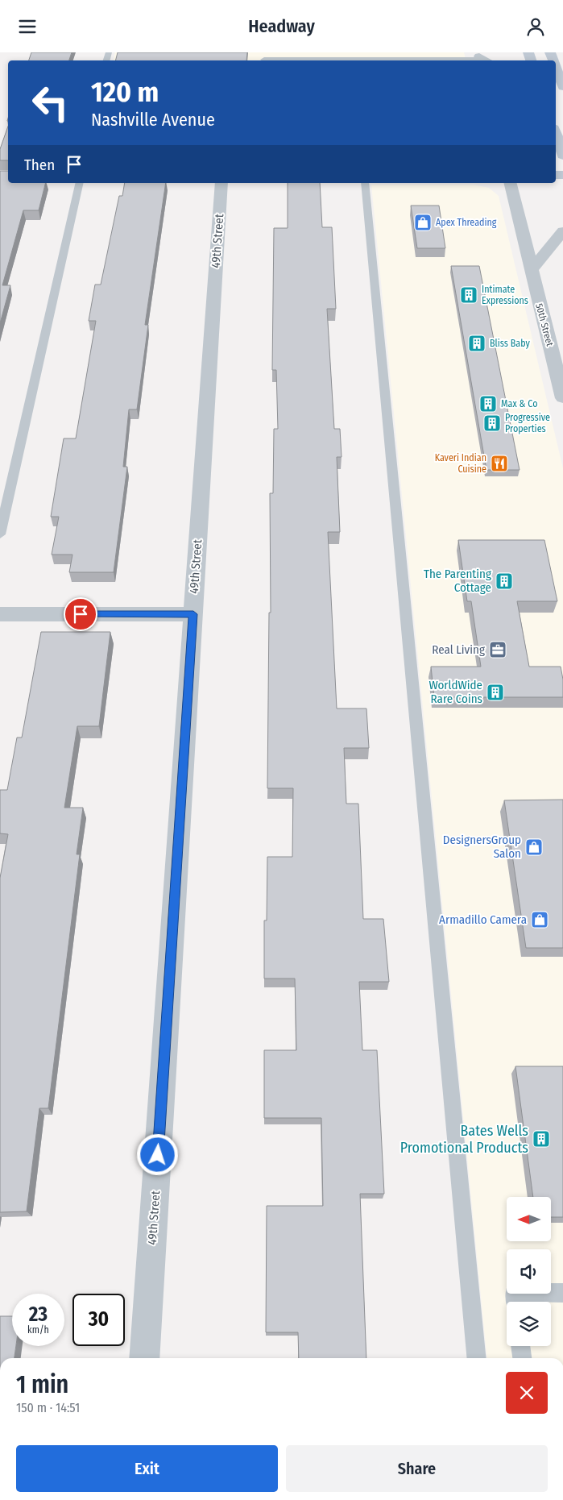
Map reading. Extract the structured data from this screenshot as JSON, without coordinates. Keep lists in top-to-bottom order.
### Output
{
  "streets": {
    "street": ["49th Street", "50th Street"]
  },
  "places": {
    "shop": ["Apex Threading", "DesignersGroup Salon", "Armadillo Camera"],
    "building": [
      "Intimate Expressions",
      "Bliss Baby",
      "Max & Co",
      "Progressive Properties",
      "The Parenting Cottage",
      "WorldWide Rare Coins",
      "Bates Wells Promotional Products"
    ],
    "restaurant": ["Kaveri Indian Cuisine"],
    "office": ["Real Living"]
  },
  "north": "left",
  "page": {
    "header": "Headway",
    "turn": ["120 m", "Nashville Avenue"],
    "then": "Then",
    "speed": "23 km/h",
    "limit": "30",
    "heading": ["1 min", "150 m · 14:51"],
    "buttons": ["Exit", "Share"]
  }
}
